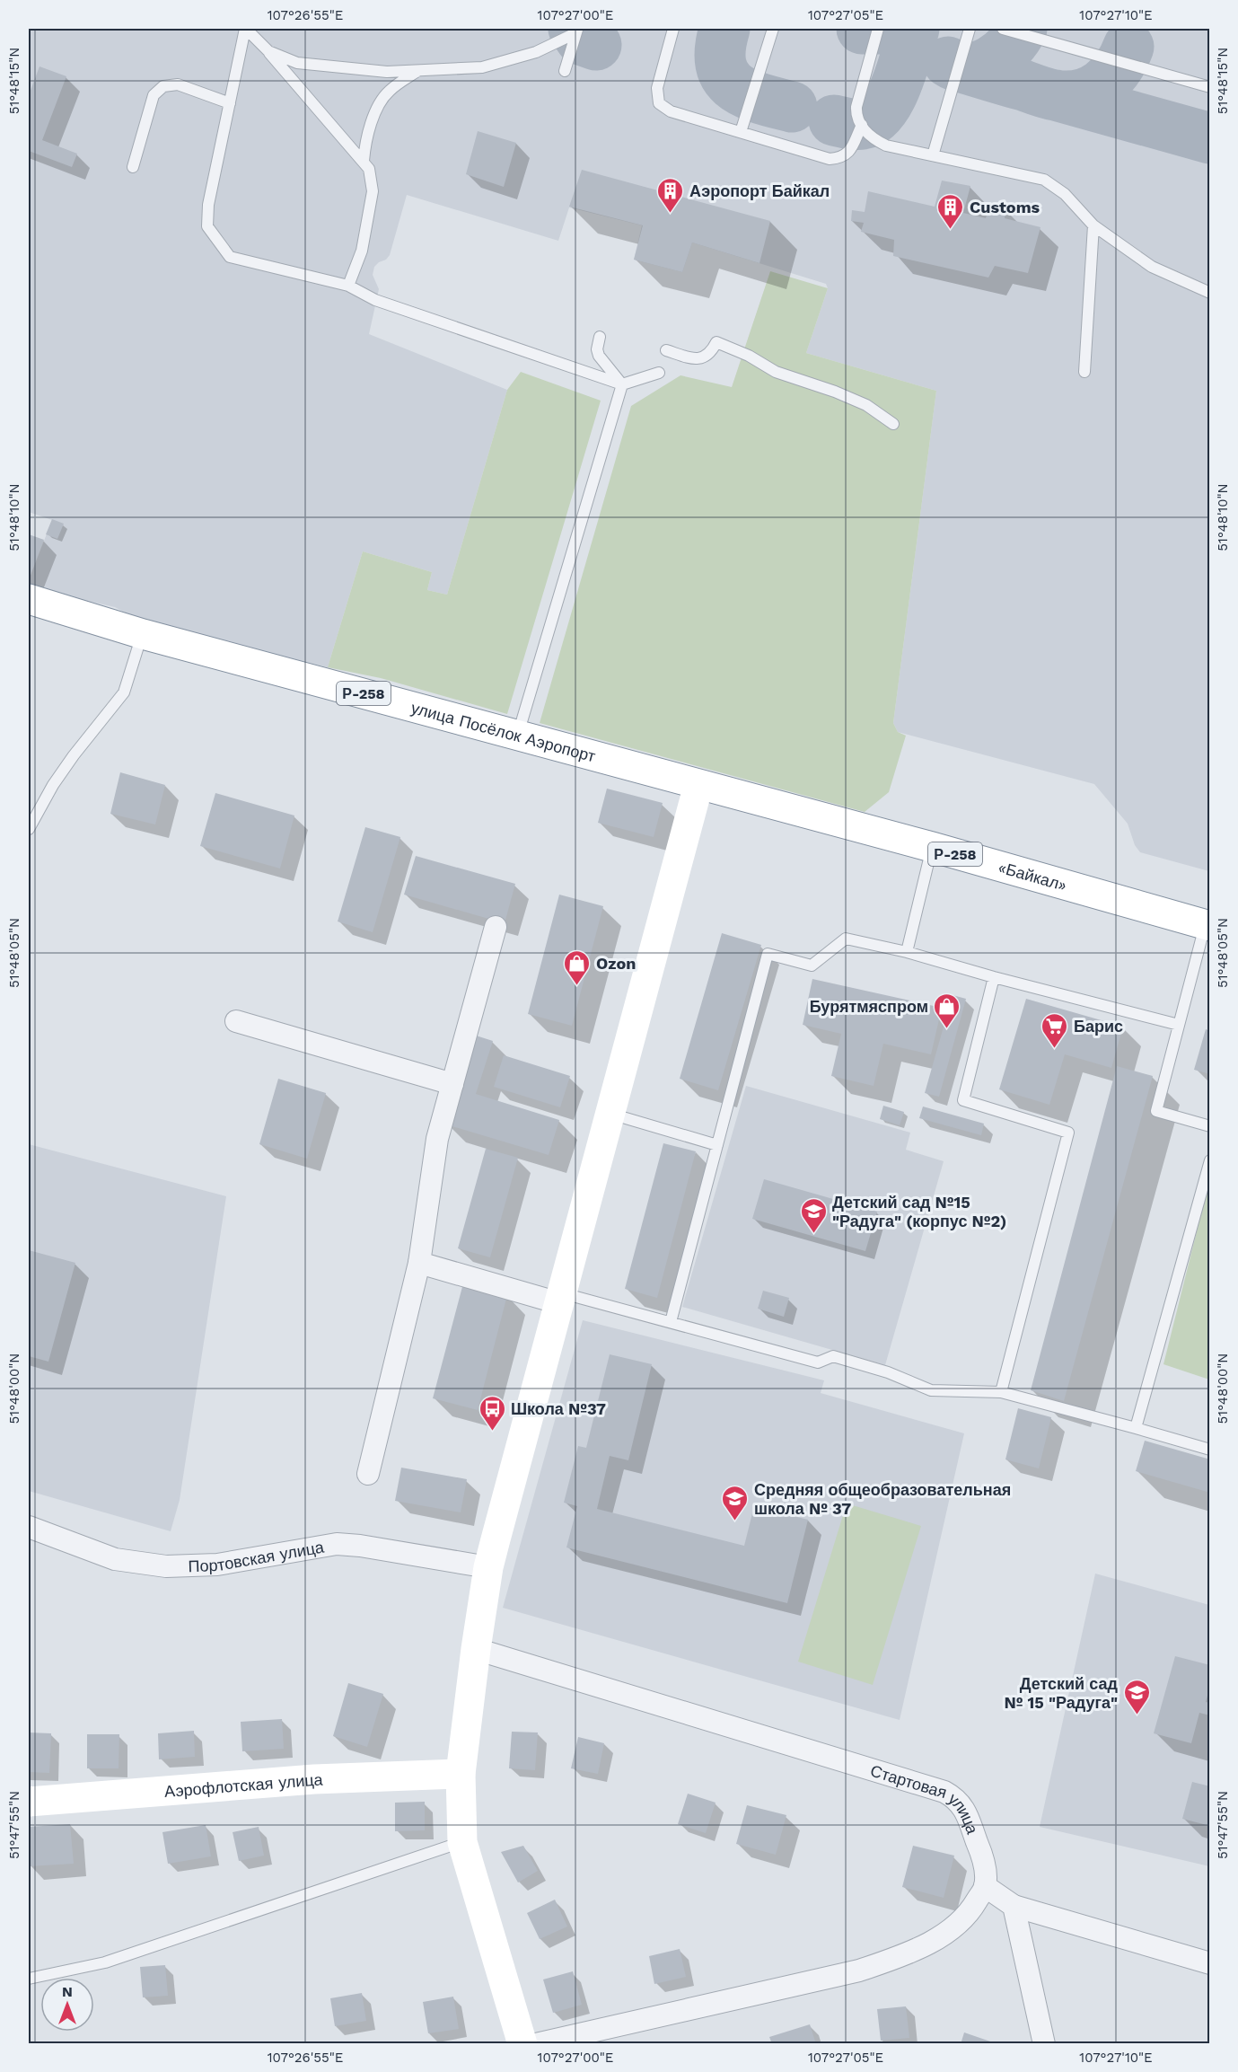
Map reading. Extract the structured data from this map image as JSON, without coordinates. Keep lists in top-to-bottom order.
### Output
{
  "streets": {
    "main road": [
      "Р-258",
      "улица Посёлок Аэропорт",
      "«Байкал»",
      "Аэрофлотская улица"
    ],
    "street": ["Портовская улица", "Стартовая улица"]
  },
  "crossings": [
    ["улица Посёлок Аэропорт", "«Байкал»"]
  ],
  "places": {
    "building": ["Аэропорт Байкал", "Customs"],
    "shop": ["Ozon", "Бурятмяспром"],
    "supermarket": ["Барис"],
    "school or university": ["Детский сад №15 \"Радуга\" (корпус №2)", "Средняя общеобразовательная школа № 37", "Детский сад № 15 \"Радуга\""],
    "bus stop": ["Школа №37"]
  },
  "north": "top",
  "coordinates": [
    "107°26'55\"E",
    "107°27'00\"E",
    "107°27'05\"E",
    "107°27'10\"E",
    "51°48'15\"N",
    "51°48'10\"N",
    "51°48'05\"N",
    "51°48'00\"N",
    "51°47'55\"N"
  ]
}
